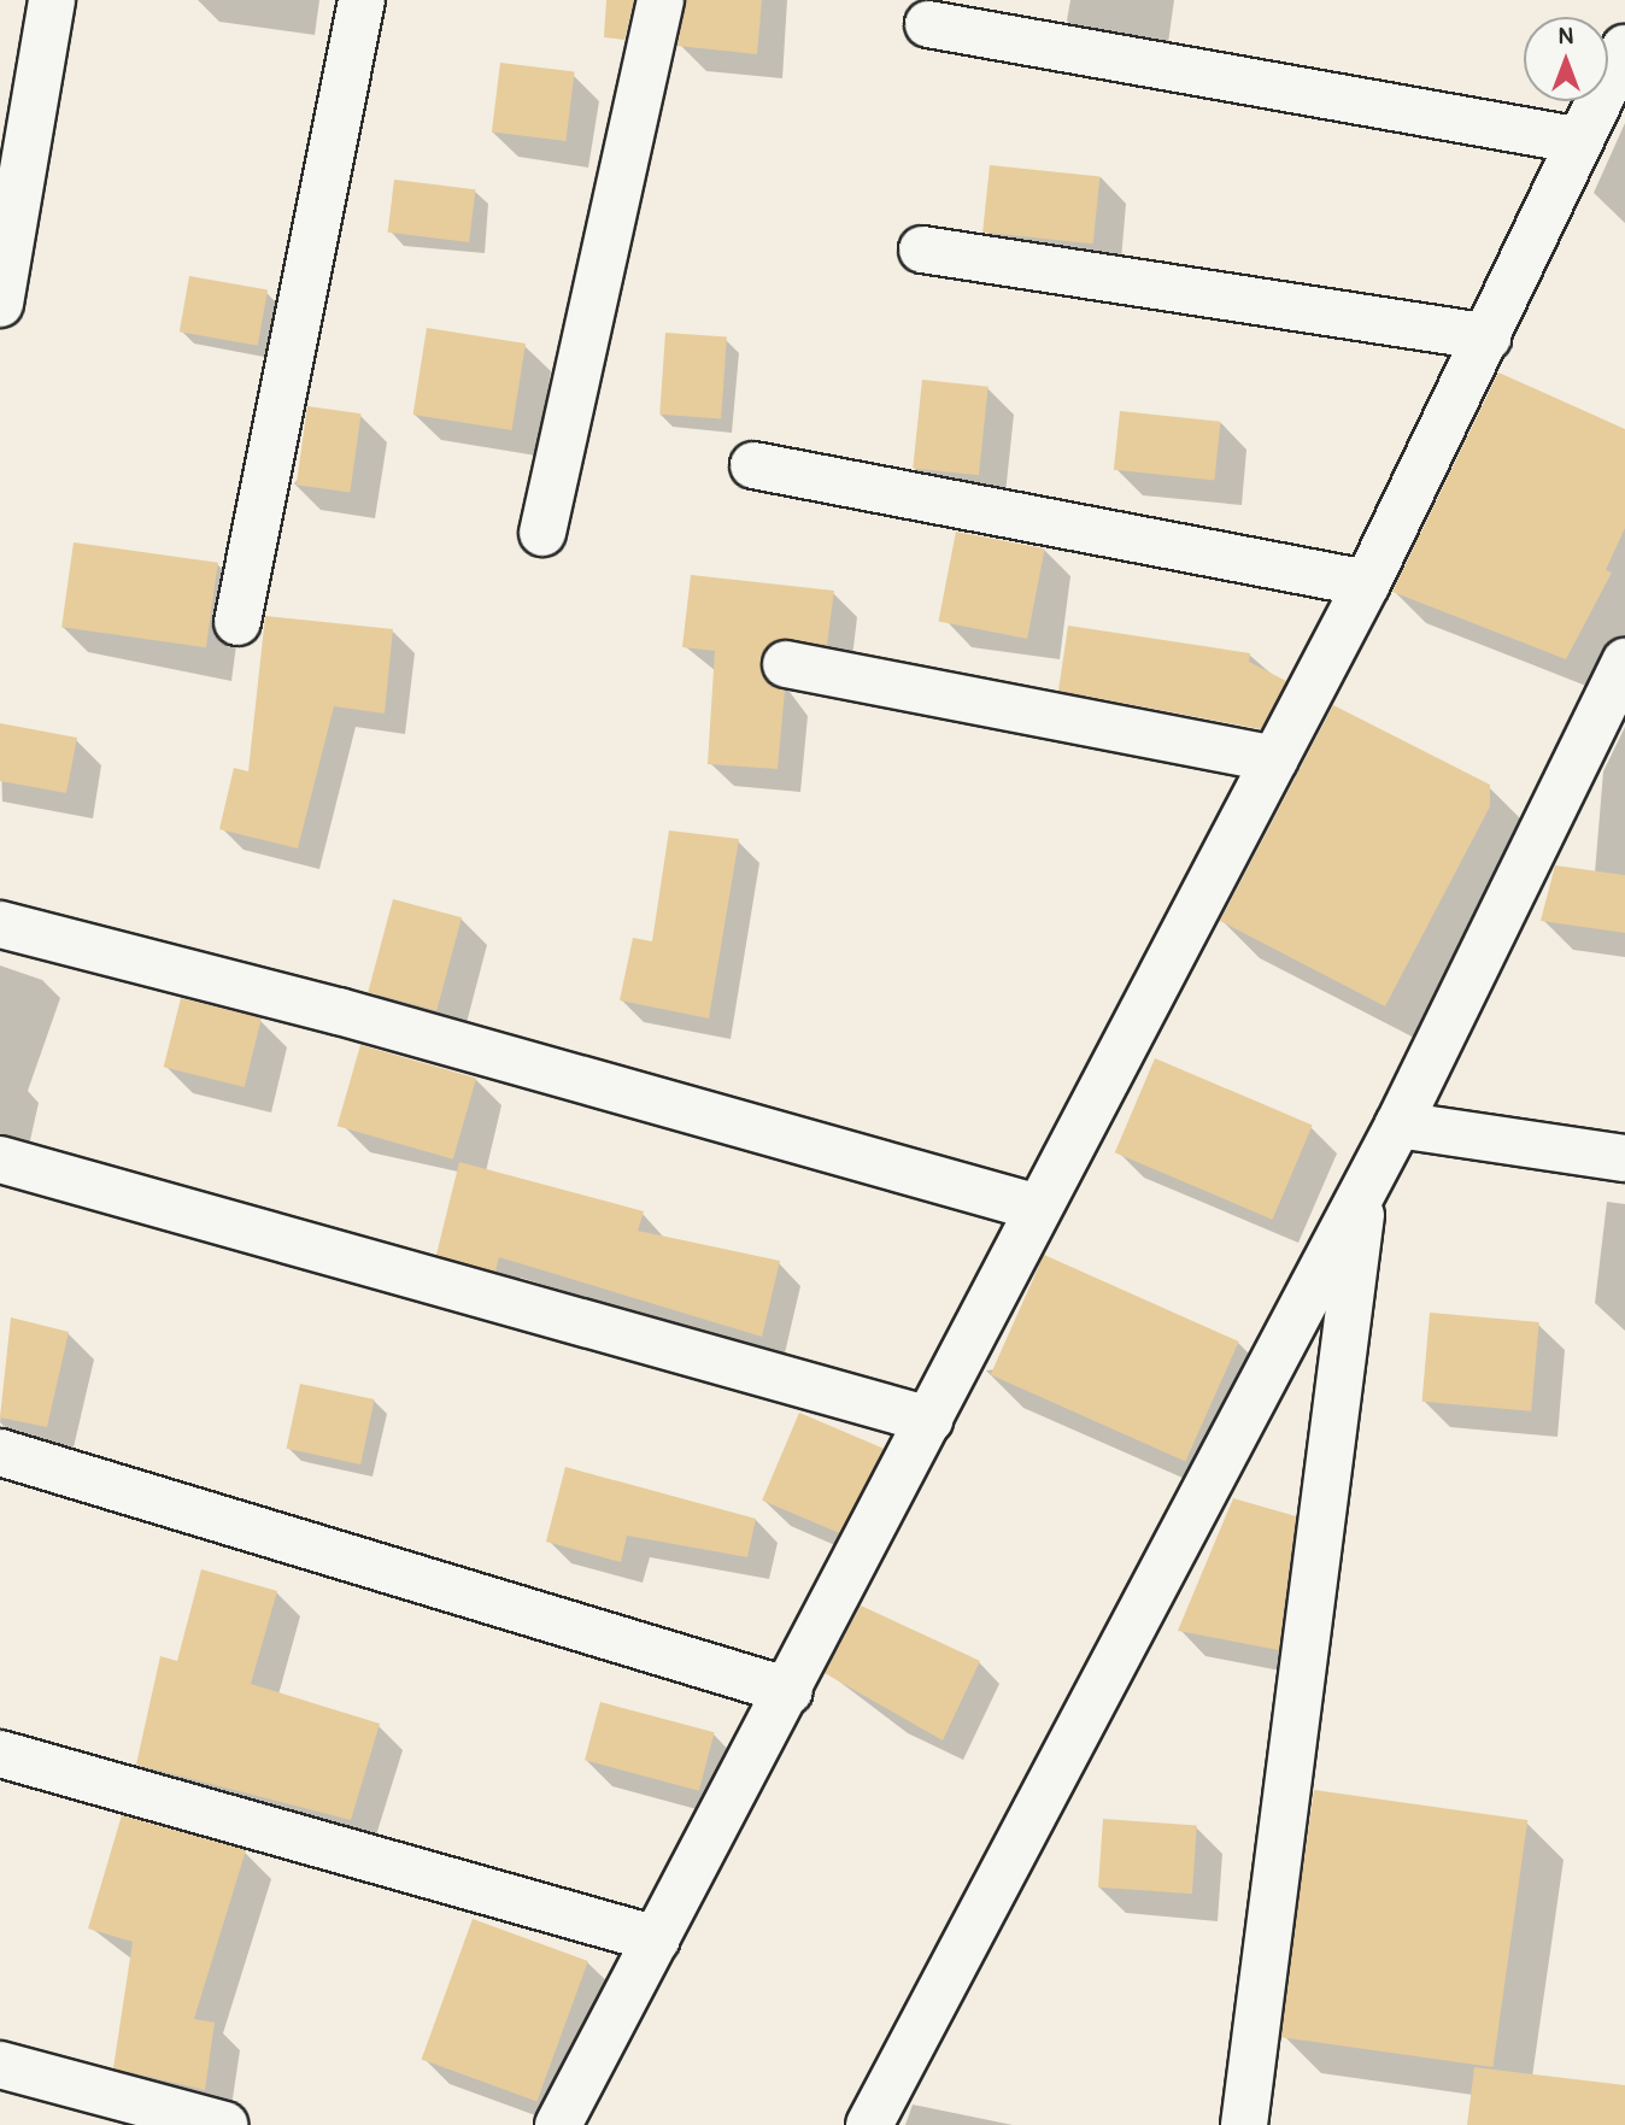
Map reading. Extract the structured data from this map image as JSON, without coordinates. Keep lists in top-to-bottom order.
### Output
{
  "north": "top"
}
